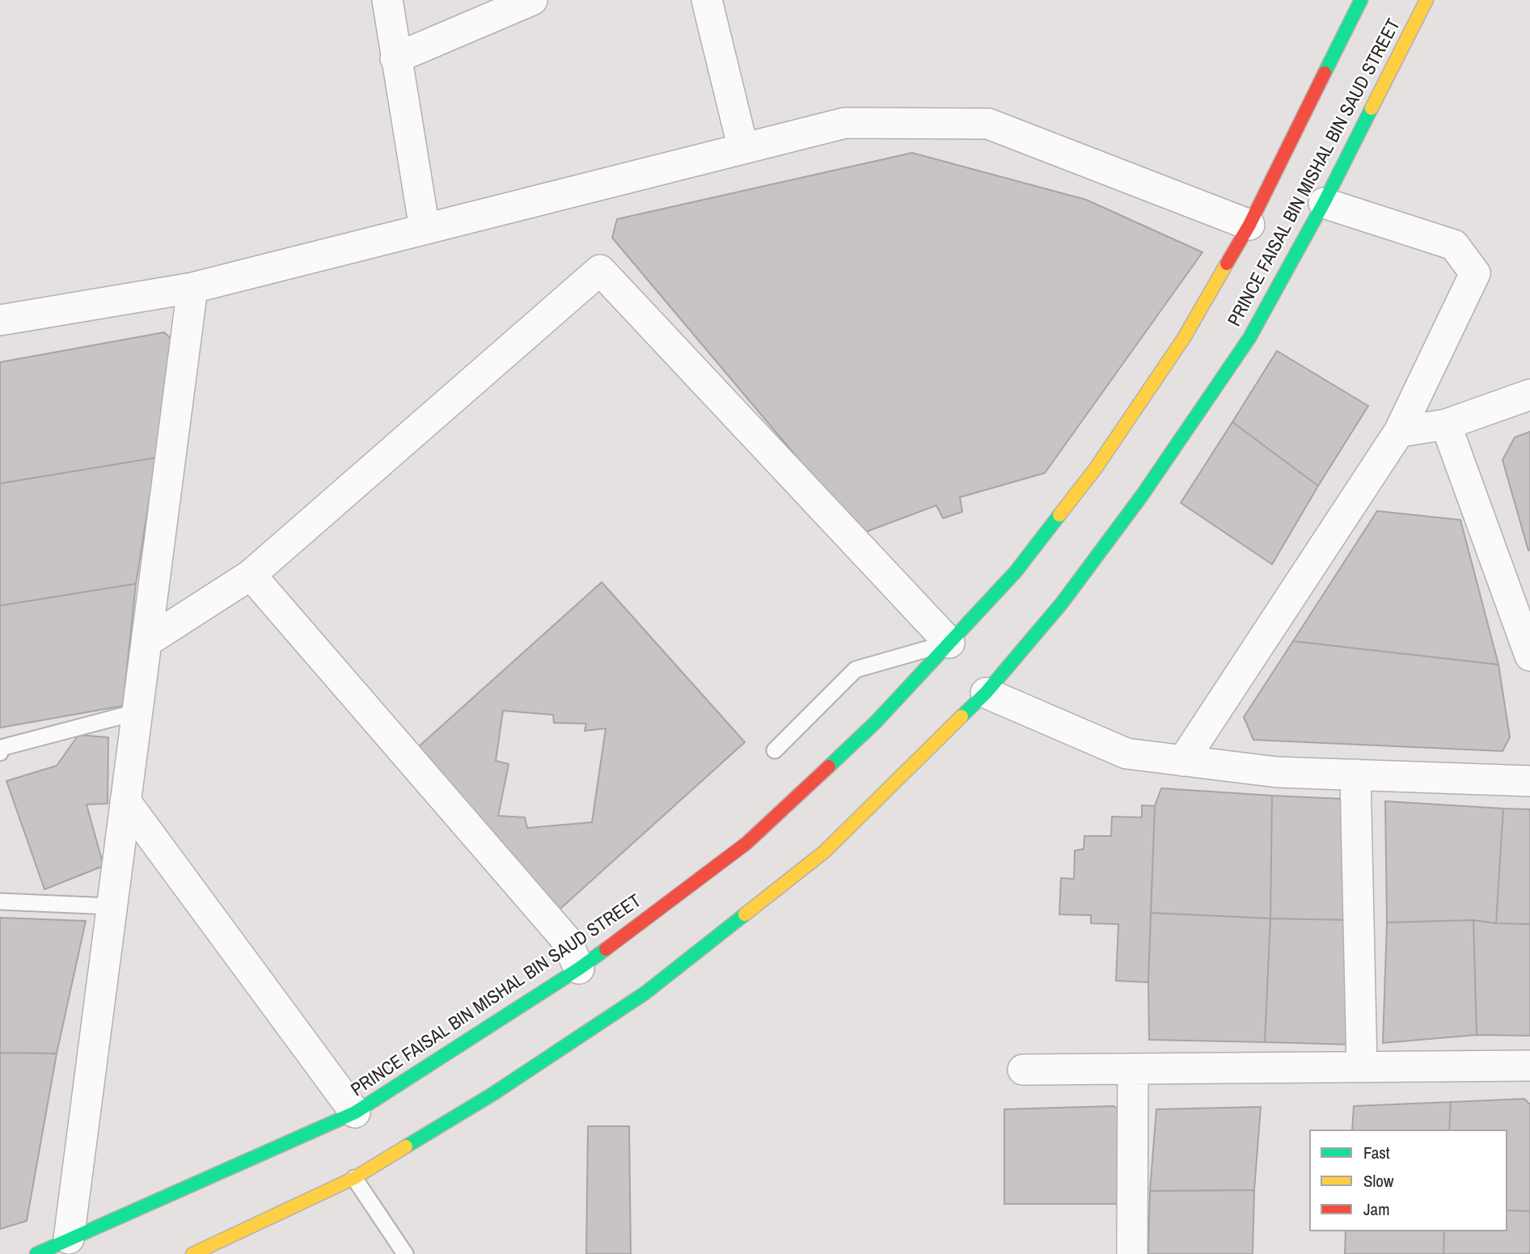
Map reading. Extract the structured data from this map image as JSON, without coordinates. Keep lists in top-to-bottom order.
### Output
{
  "streets": {
    "street": ["PRINCE FAISAL BIN MISHAL BIN SAUD STREET"]
  },
  "legend": ["Fast", "Slow", "Jam"]
}
